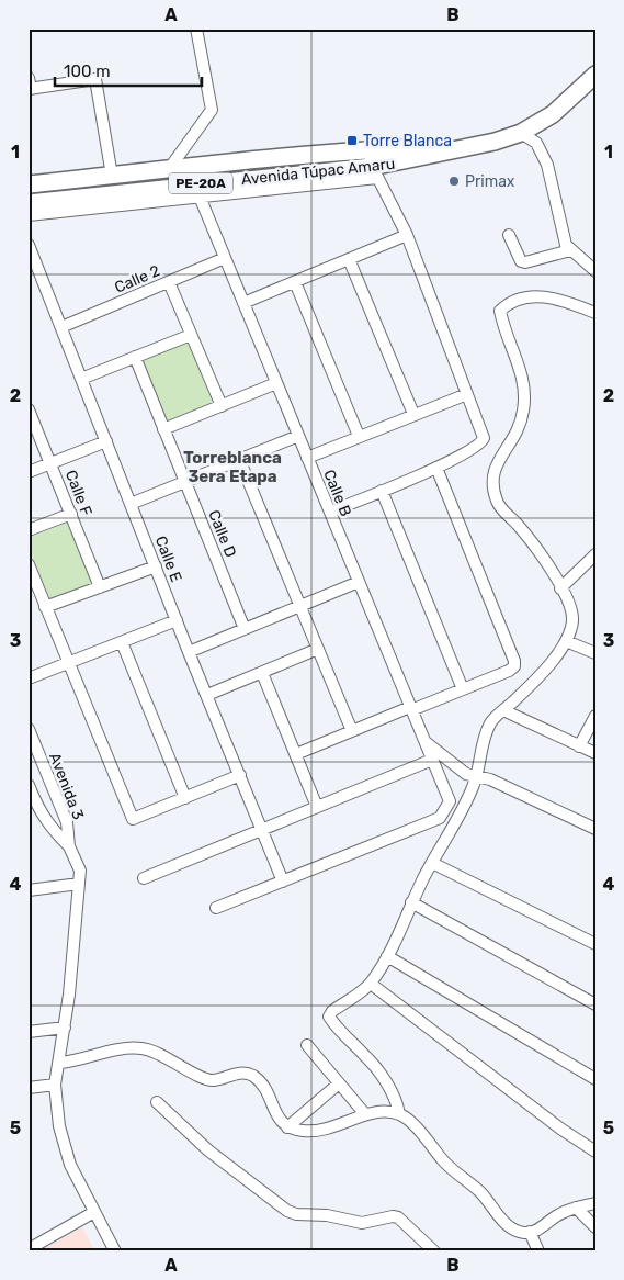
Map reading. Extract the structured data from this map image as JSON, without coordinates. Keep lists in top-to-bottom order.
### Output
{
  "streets": {
    "highway": ["Avenida Túpac Amaru", "PE-20A"],
    "street": [
      "Calle 2",
      "Calle F",
      "Calle B",
      "Calle D",
      "Calle E",
      "Avenida 3"
    ]
  },
  "crossings": [
    ["Calle 2", "Calle B"],
    ["Calle 2", "Calle E"],
    ["Calle B", "Calle E"]
  ],
  "districts": ["Torreblanca 3era Etapa"],
  "places": {
    "transit": ["Torre Blanca"],
    "other": ["Primax"]
  },
  "scale_bar": "100 m",
  "grid": {
    "columns": ["A", "B"],
    "rows": [
      "1",
      "2",
      "3",
      "4",
      "5"
    ]
  }
}
